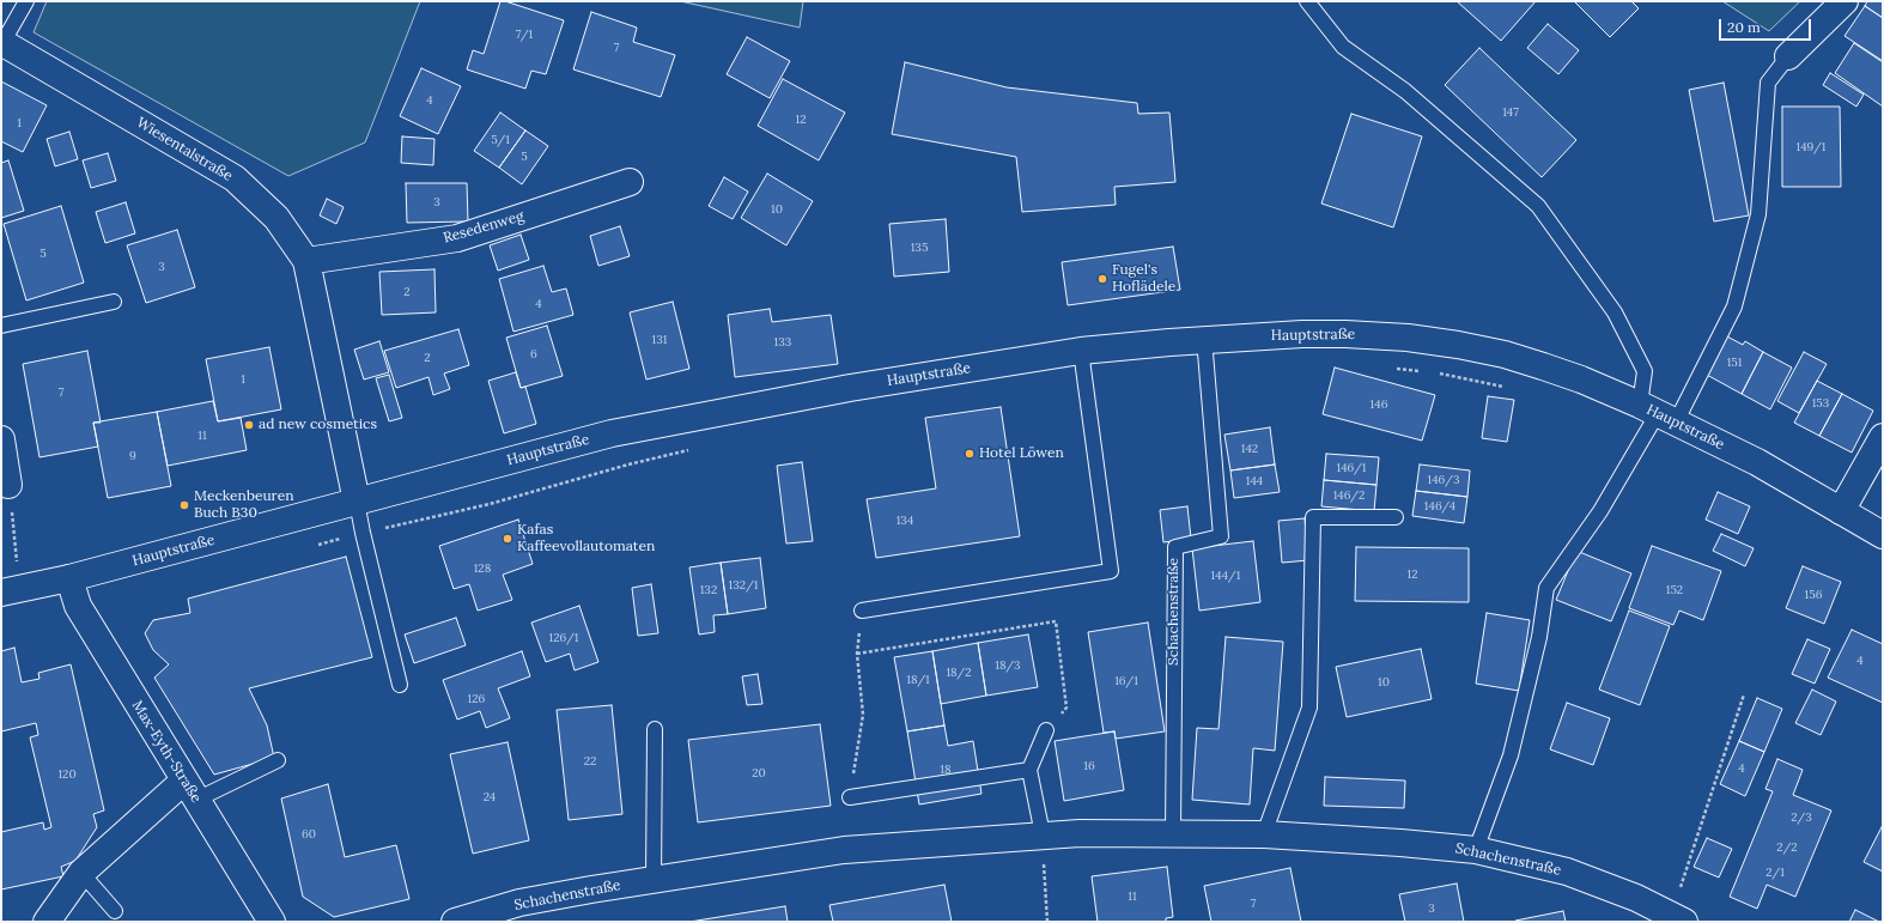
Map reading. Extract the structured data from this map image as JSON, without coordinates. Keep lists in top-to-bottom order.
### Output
{
  "streets": {
    "street": [
      "Wiesentalstraße",
      "Resedenweg",
      "Hauptstraße",
      "Schachenstraße",
      "Max-Eyth-Straße"
    ]
  },
  "crossings": [
    ["Wiesentalstraße", "Resedenweg"],
    ["Wiesentalstraße", "Hauptstraße"],
    ["Hauptstraße", "Schachenstraße"],
    ["Hauptstraße", "Max-Eyth-Straße"]
  ],
  "places": [
    "Fugel's Hoflädele",
    "ad new cosmetics",
    "Hotel Löwen",
    "Meckenbeuren Buch B30",
    "Kafas Kaffeevollautomaten"
  ],
  "house_numbers": [
    "7/1",
    "7",
    "4",
    "147",
    "12",
    "1",
    "5/1",
    "149/1",
    "5",
    "3",
    "10",
    "135",
    "5",
    "3",
    "2",
    "4",
    "131",
    "133",
    "6",
    "2",
    "151",
    "1",
    "7",
    "153",
    "146",
    "11",
    "142",
    "9",
    "146/1",
    "146/3",
    "144",
    "146/2",
    "146/4",
    "134",
    "128",
    "12",
    "144/1",
    "132/1",
    "132",
    "152",
    "156",
    "126/1",
    "4",
    "18/3",
    "18/2",
    "18/1",
    "16/1",
    "10",
    "126",
    "22",
    "16",
    "4",
    "18",
    "20",
    "120",
    "24",
    "2/3",
    "60",
    "2/2",
    "2/1",
    "11",
    "7",
    "3"
  ],
  "scale_bar": "20 m"
}
